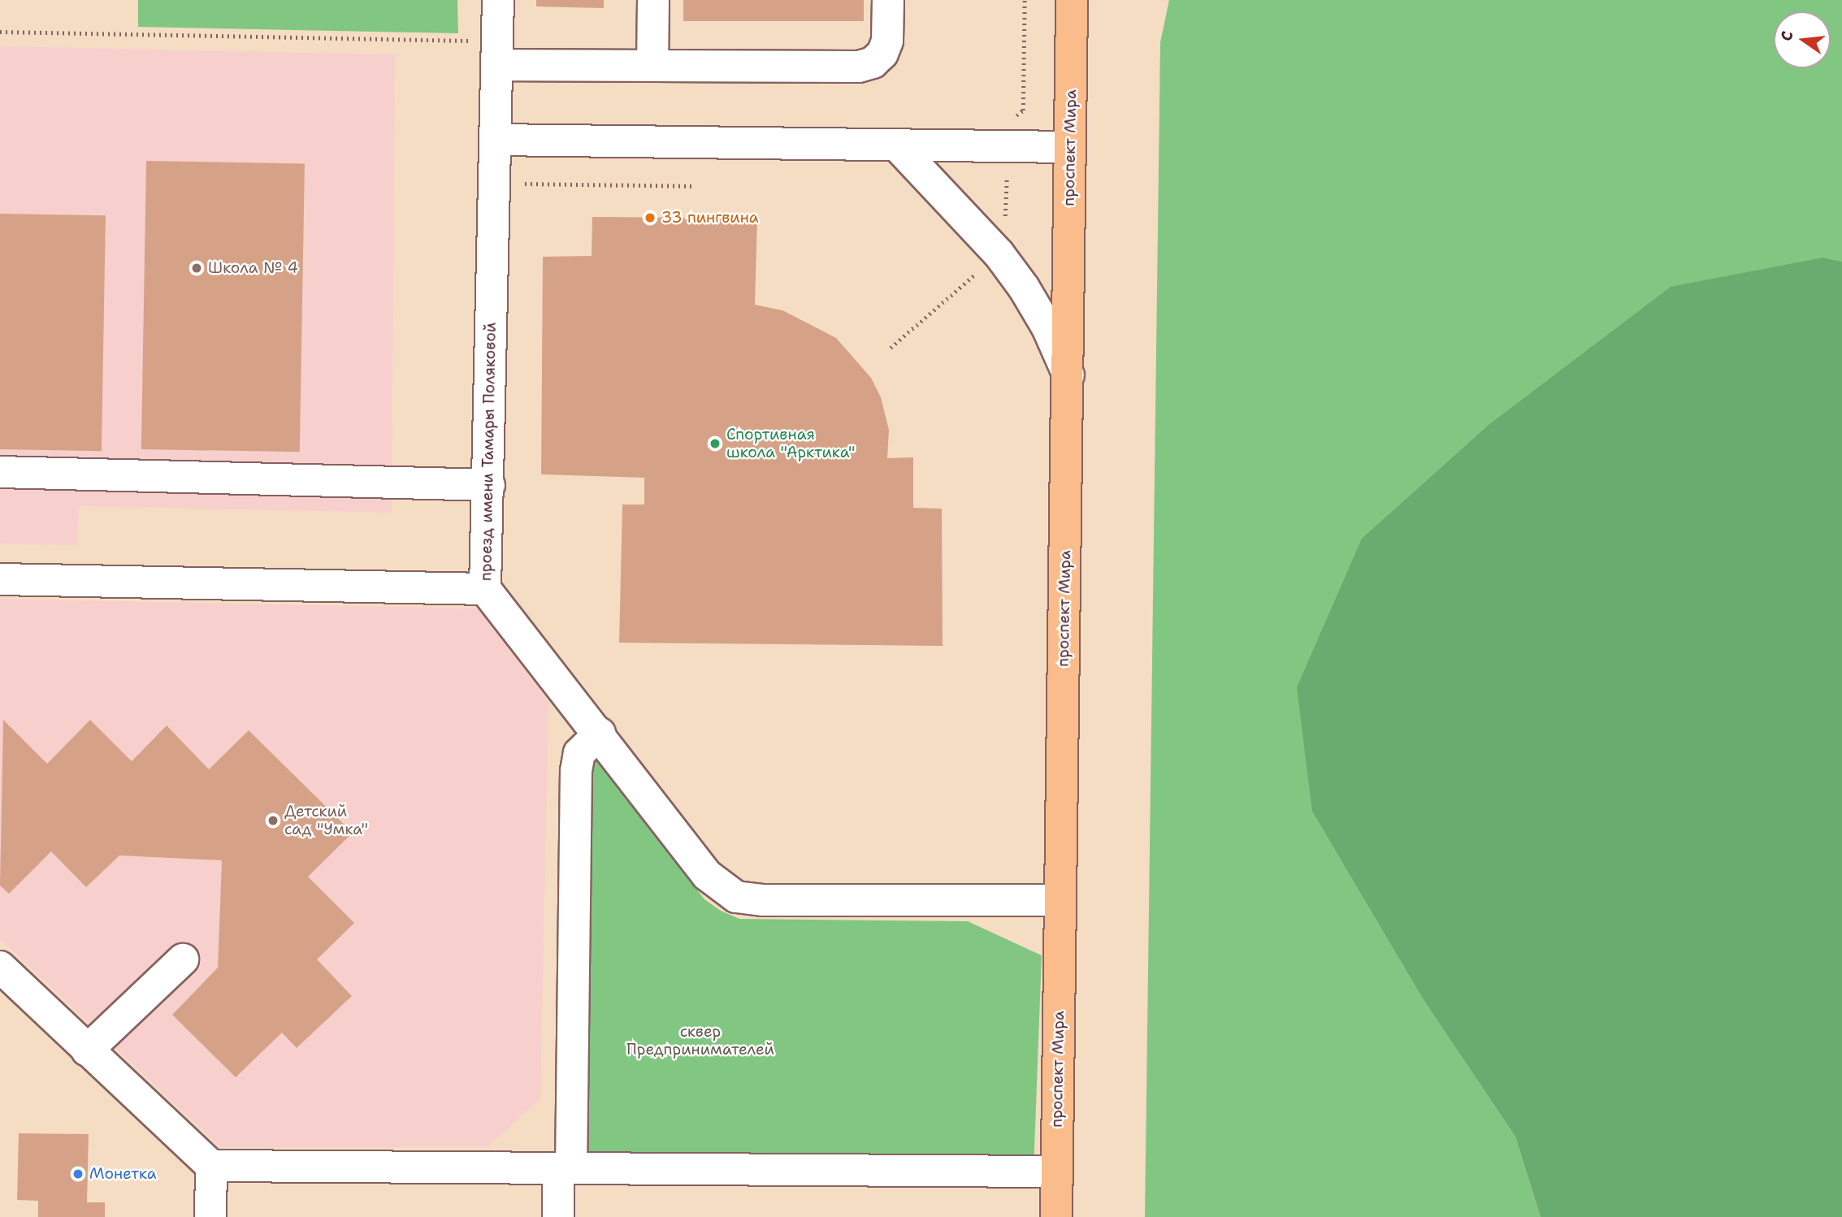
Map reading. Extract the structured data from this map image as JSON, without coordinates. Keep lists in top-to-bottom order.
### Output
{
  "streets": {
    "main road": ["проспект Мира"],
    "lane": ["проезд имени Тамары Поляковой"]
  },
  "parks": ["сквер Предпринимателей"],
  "places": [
    "33 пингвина",
    "Школа № 4",
    "Спортивная школа \"Арктика\"",
    "Детский сад \"Умка\"",
    "Монетка"
  ],
  "north": "left"
}
